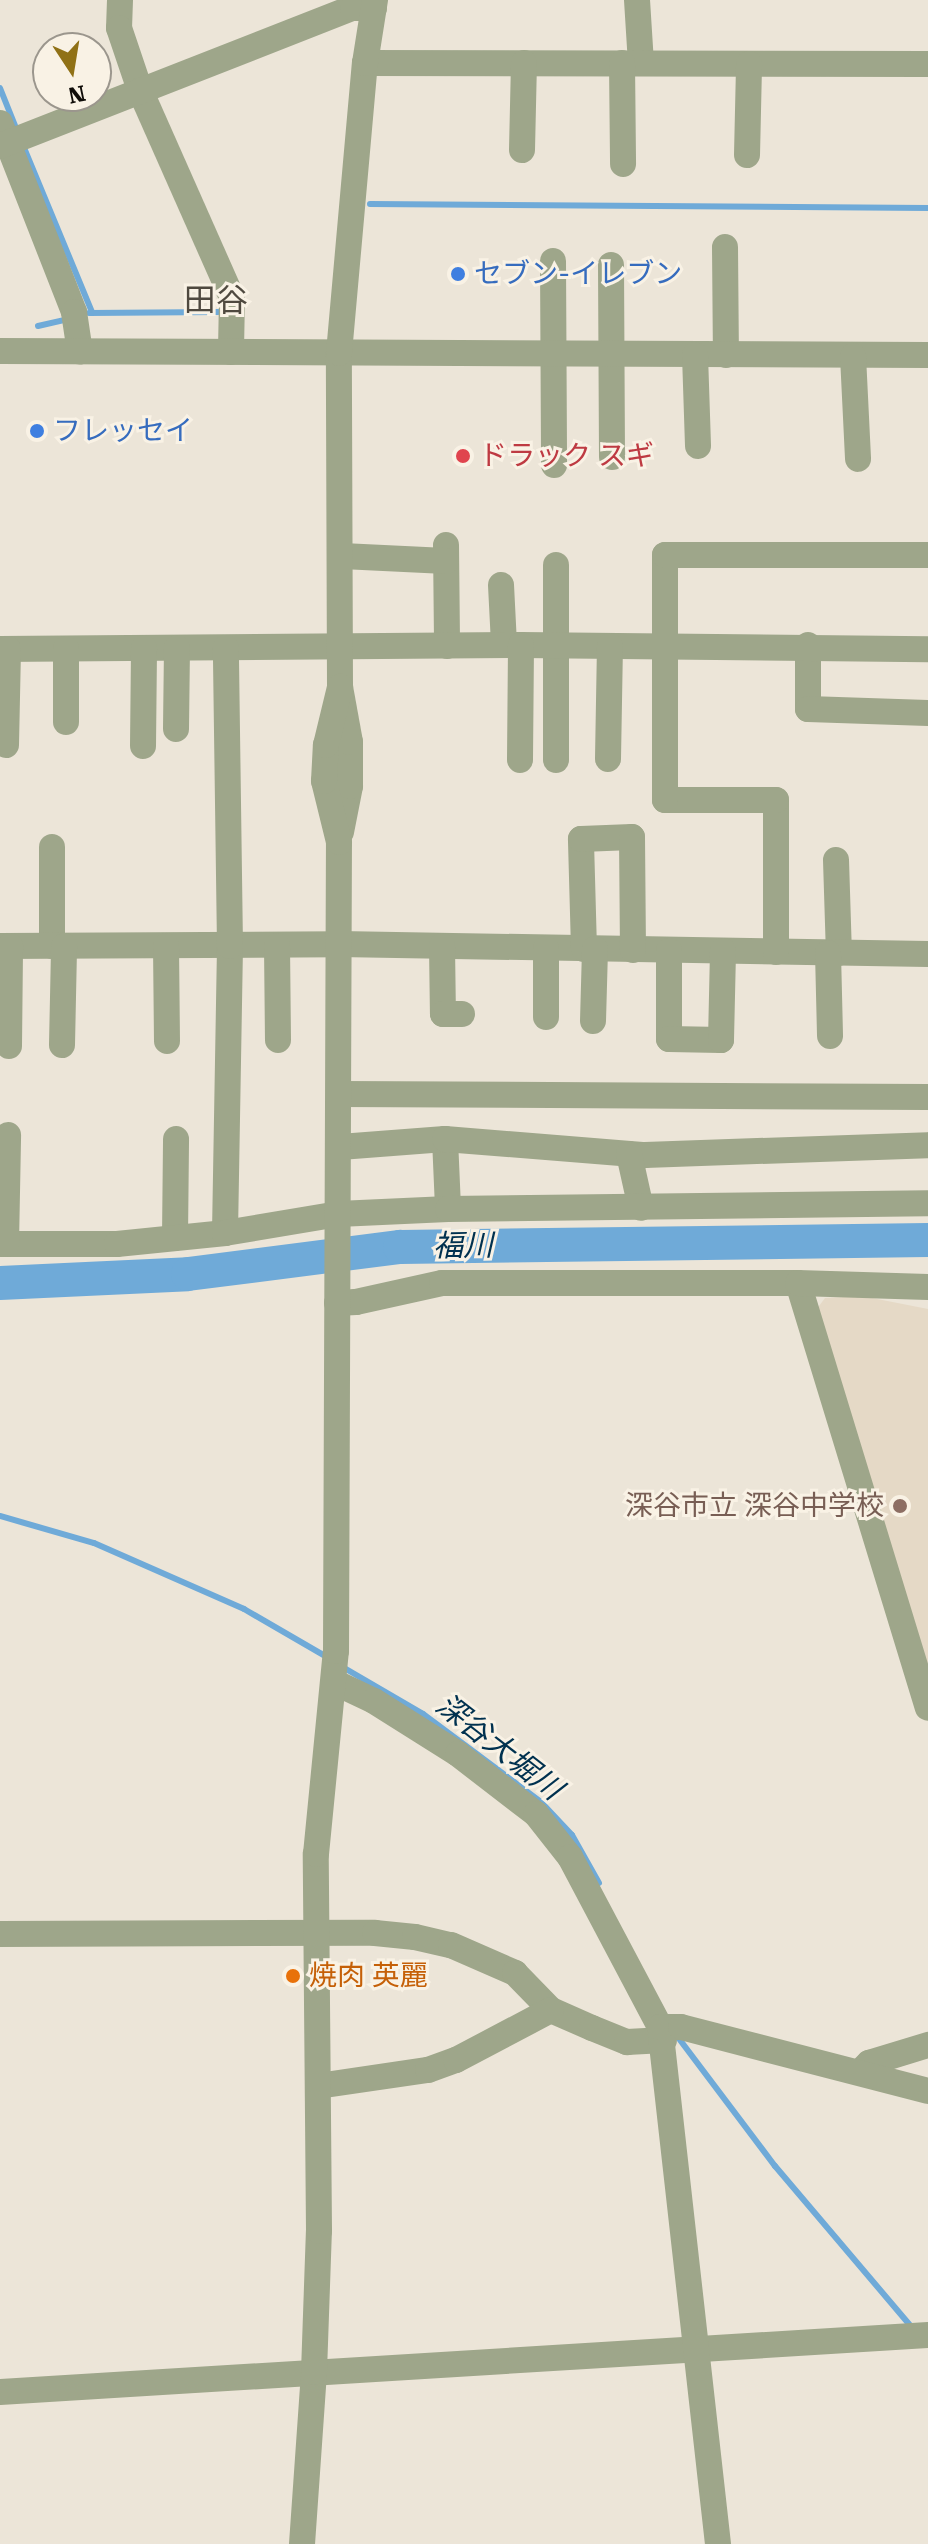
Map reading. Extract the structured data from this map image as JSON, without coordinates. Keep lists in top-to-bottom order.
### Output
{
  "districts": ["田谷"],
  "water": ["福川", "深谷大堀川"],
  "places": [
    "セブン-イレブン",
    "フレッセイ",
    "ドラック スギ",
    "深谷市立 深谷中学校",
    "焼肉 英麗"
  ],
  "north": "bottom"
}
